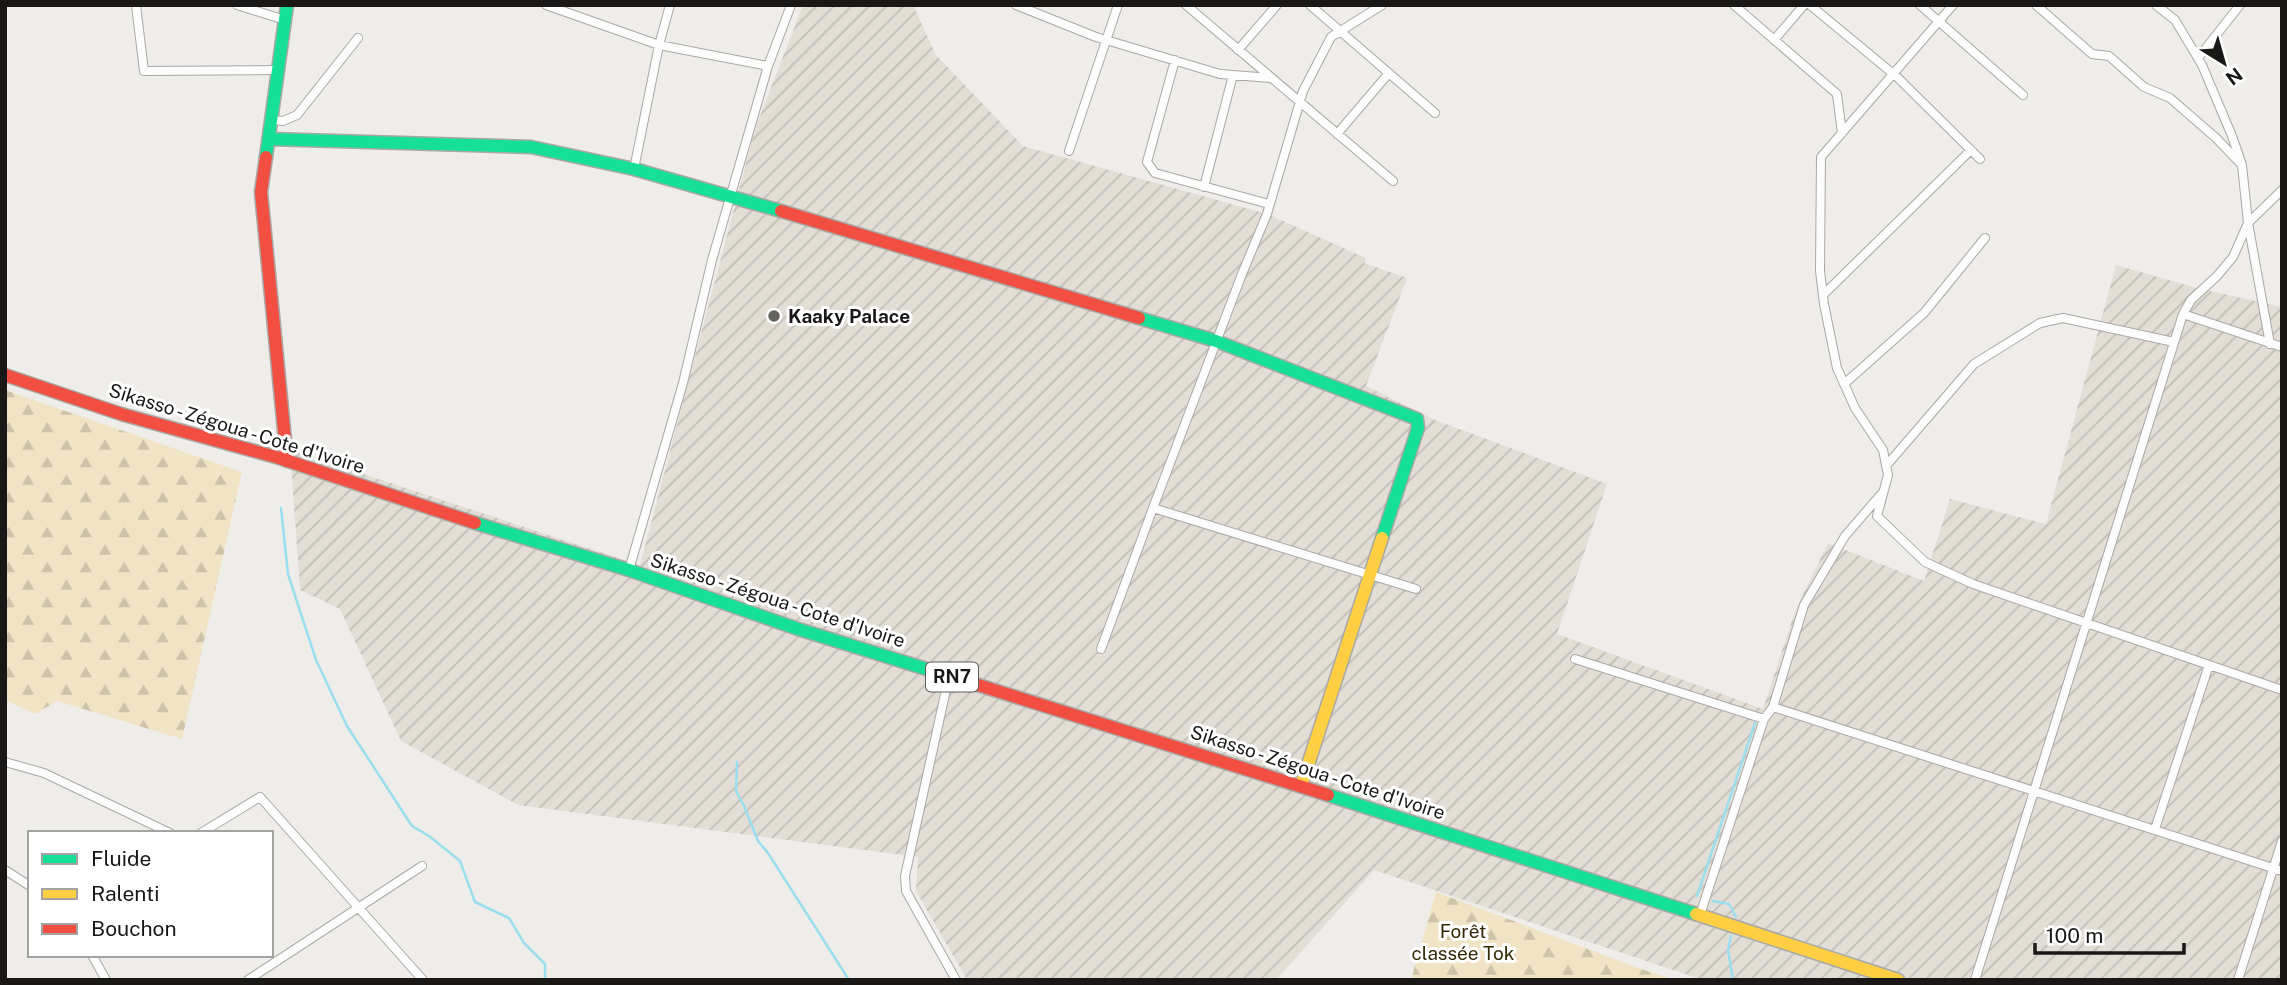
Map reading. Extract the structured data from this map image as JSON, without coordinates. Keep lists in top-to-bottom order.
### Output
{
  "streets": {
    "main road": ["Sikasso - Zégoua - Cote d'Ivoire", "RN7"]
  },
  "parks": ["Forêt classée Tok"],
  "places": ["Kaaky Palace"],
  "legend": ["Fluide", "Ralenti", "Bouchon"],
  "scale_bar": "100 m",
  "north": "bottom right"
}
